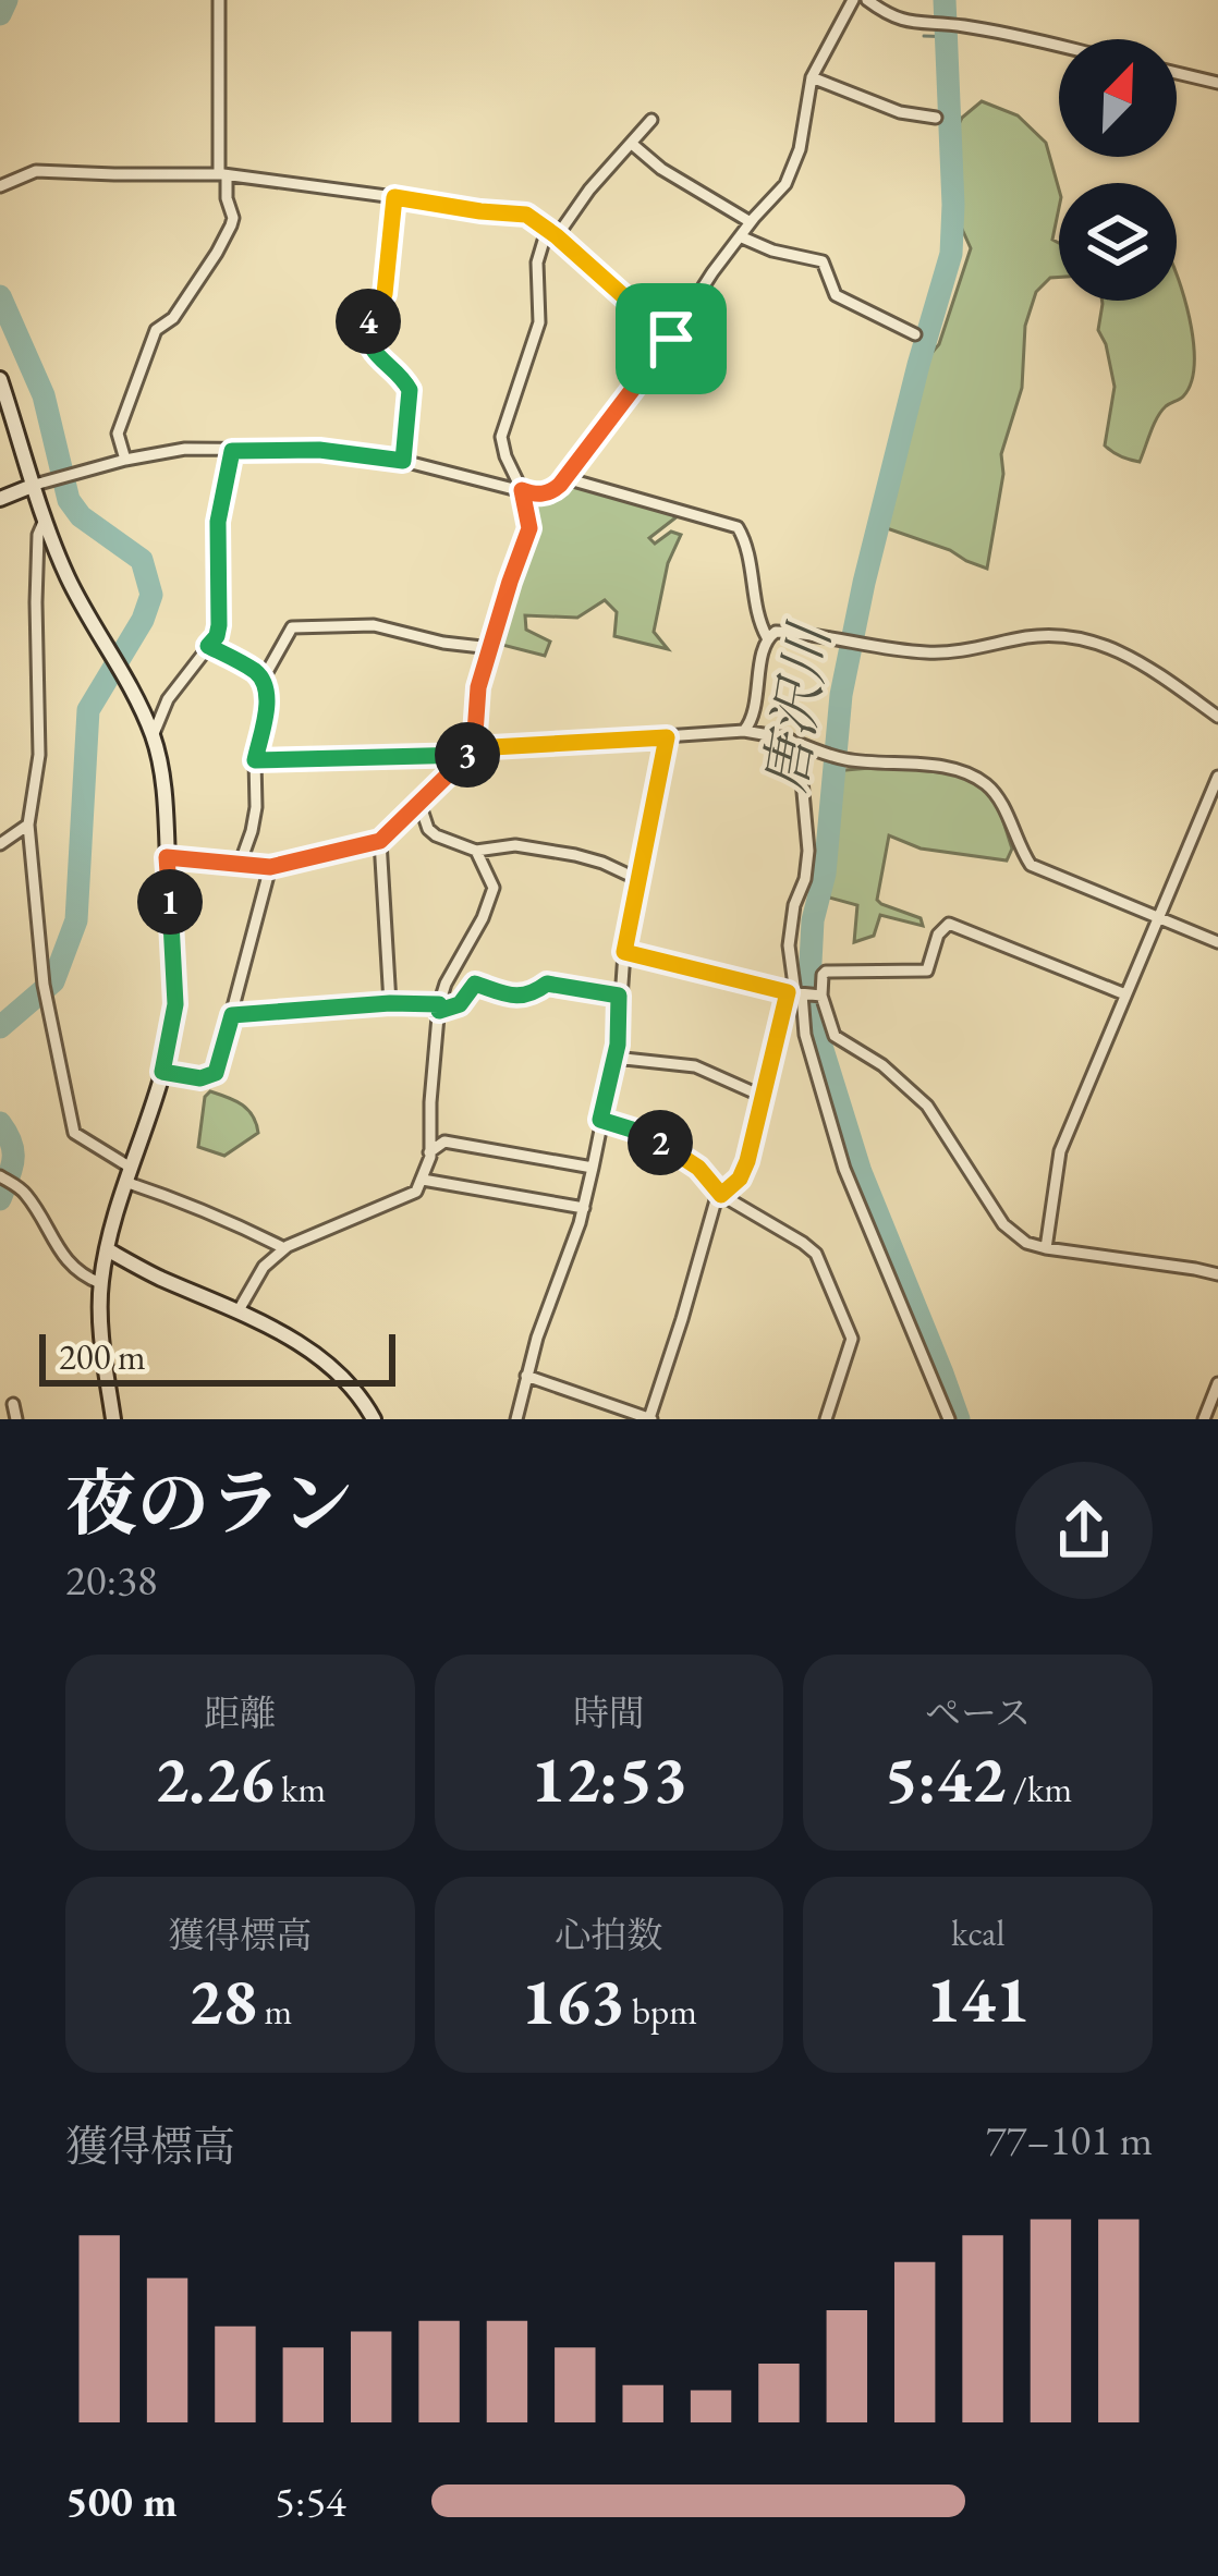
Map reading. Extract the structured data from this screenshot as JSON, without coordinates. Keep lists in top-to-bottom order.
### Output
{
  "water": ["唐沢川"],
  "scale_bar": "200 m",
  "north": "top right",
  "page": {
    "pins": [
      "4",
      "3",
      "1",
      "2"
    ],
    "scale": "200 m",
    "heading": ["夜のラン", "20:38"],
    "stats": [
      ["距離", "2.26 km"],
      ["時間", "12:53"],
      ["ペース", "5:42 /km"],
      ["獲得標高", "28 m"],
      ["心拍数", "163 bpm"],
      ["kcal", "141"]
    ],
    "chart": ["獲得標高", "77–101 m"],
    "list": [
      {
        "name": "500 m",
        "note": "5:54"
      }
    ]
  }
}
